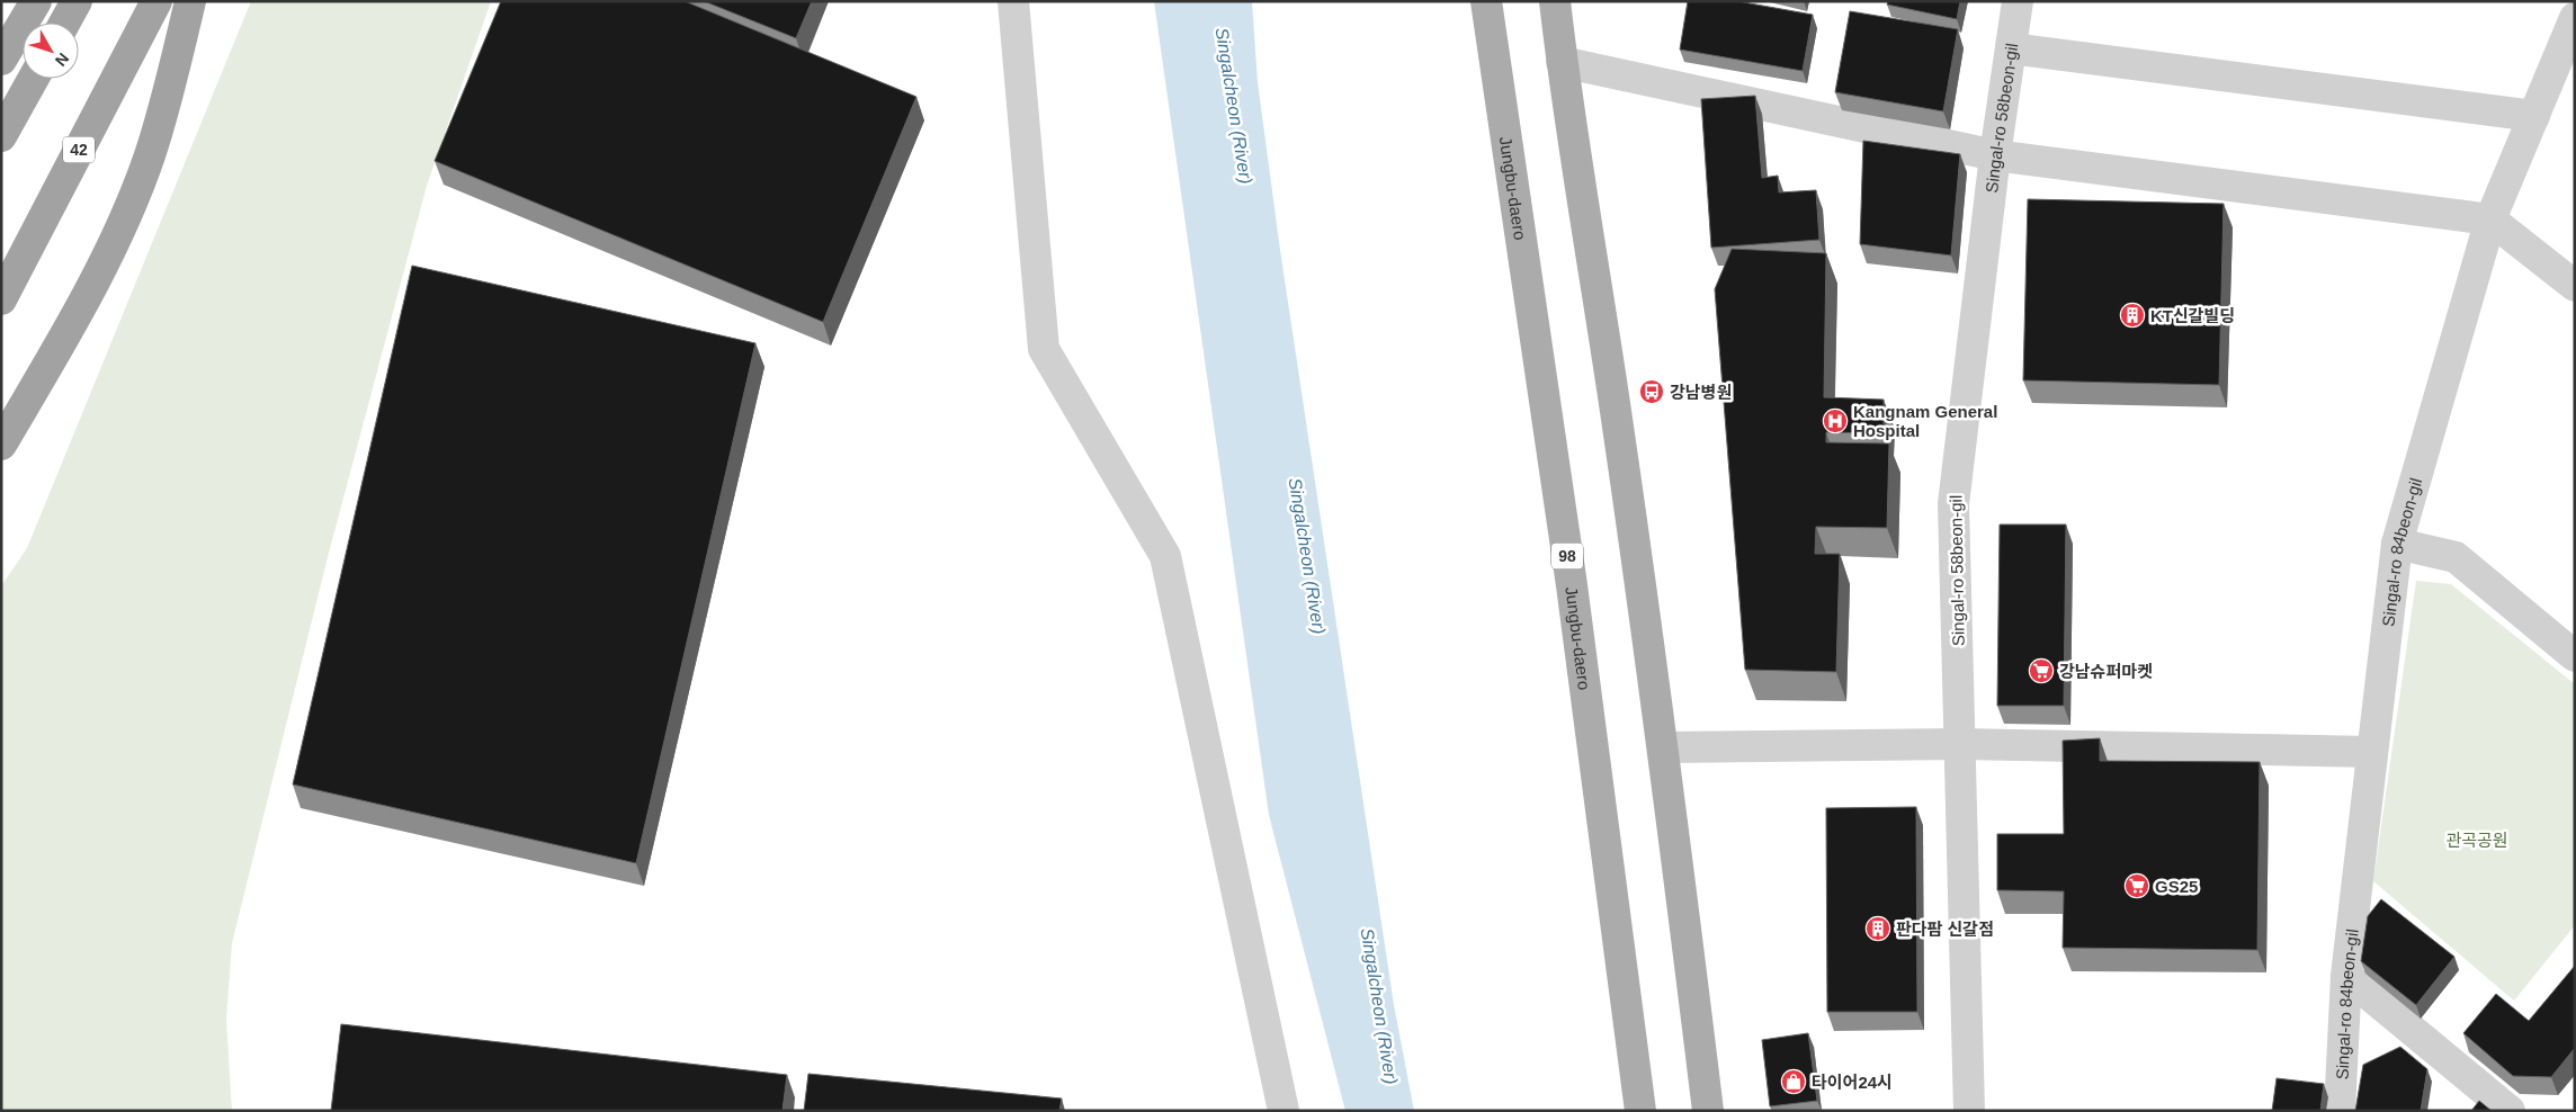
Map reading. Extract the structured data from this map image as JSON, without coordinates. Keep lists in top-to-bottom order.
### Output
{
  "streets": {
    "highway": ["42"],
    "main road": ["Jungbu-daero", "98"],
    "street": ["Singal-ro 58beon-gil", "Singal-ro 84beon-gil"]
  },
  "water": ["Singalcheon (River)"],
  "parks": ["관곡공원"],
  "places": {
    "building": ["KT신갈빌딩", "판다팜 신갈점"],
    "bus stop": ["강남병원"],
    "hospital": ["Kangnam General Hospital"],
    "supermarket": ["강남슈퍼마켓", "GS25"],
    "shop": ["타이어24시"]
  },
  "north": "bottom right"
}
